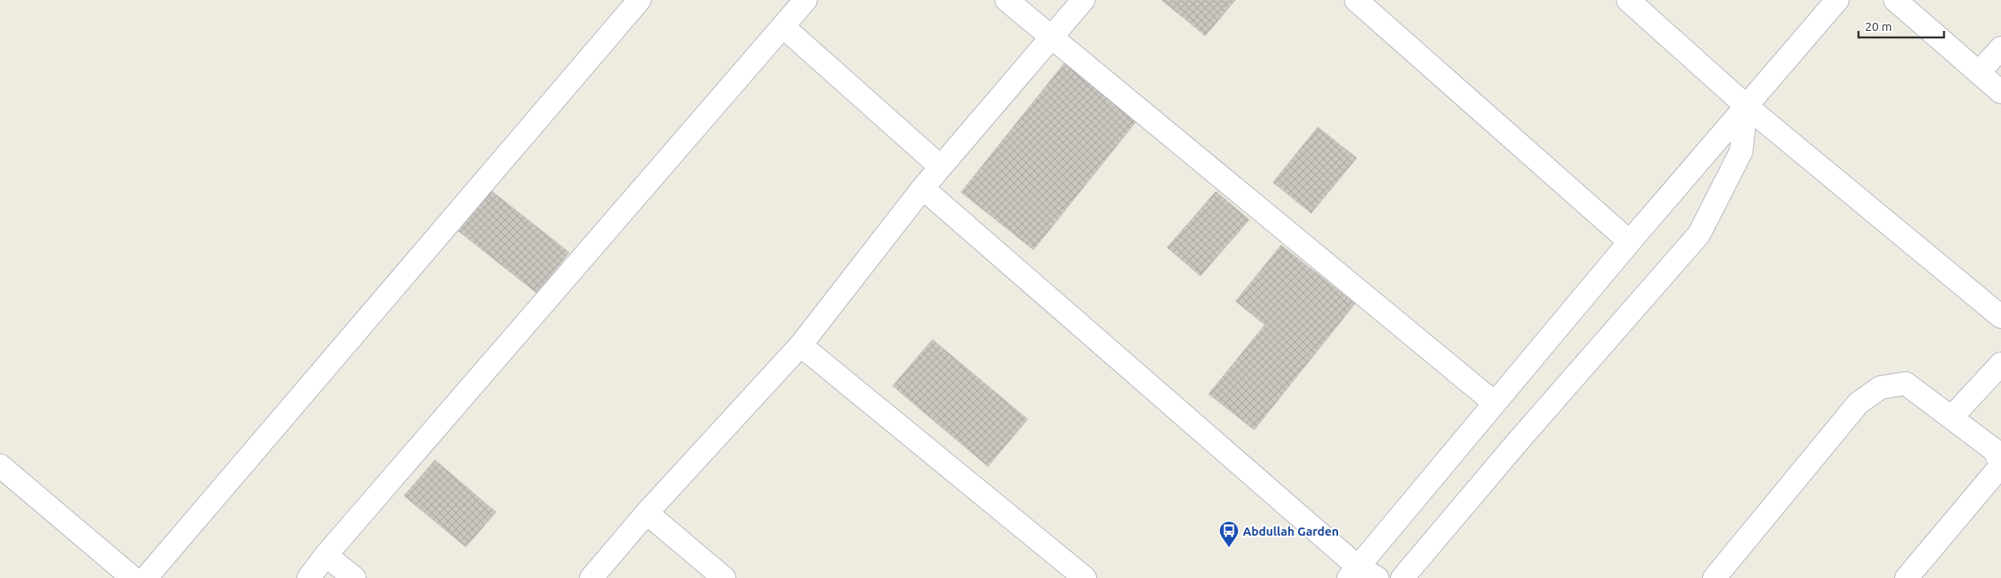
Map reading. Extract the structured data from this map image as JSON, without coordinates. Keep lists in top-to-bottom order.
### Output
{
  "places": {
    "bus stop": ["Abdullah Garden"]
  },
  "scale_bar": "20 m"
}
